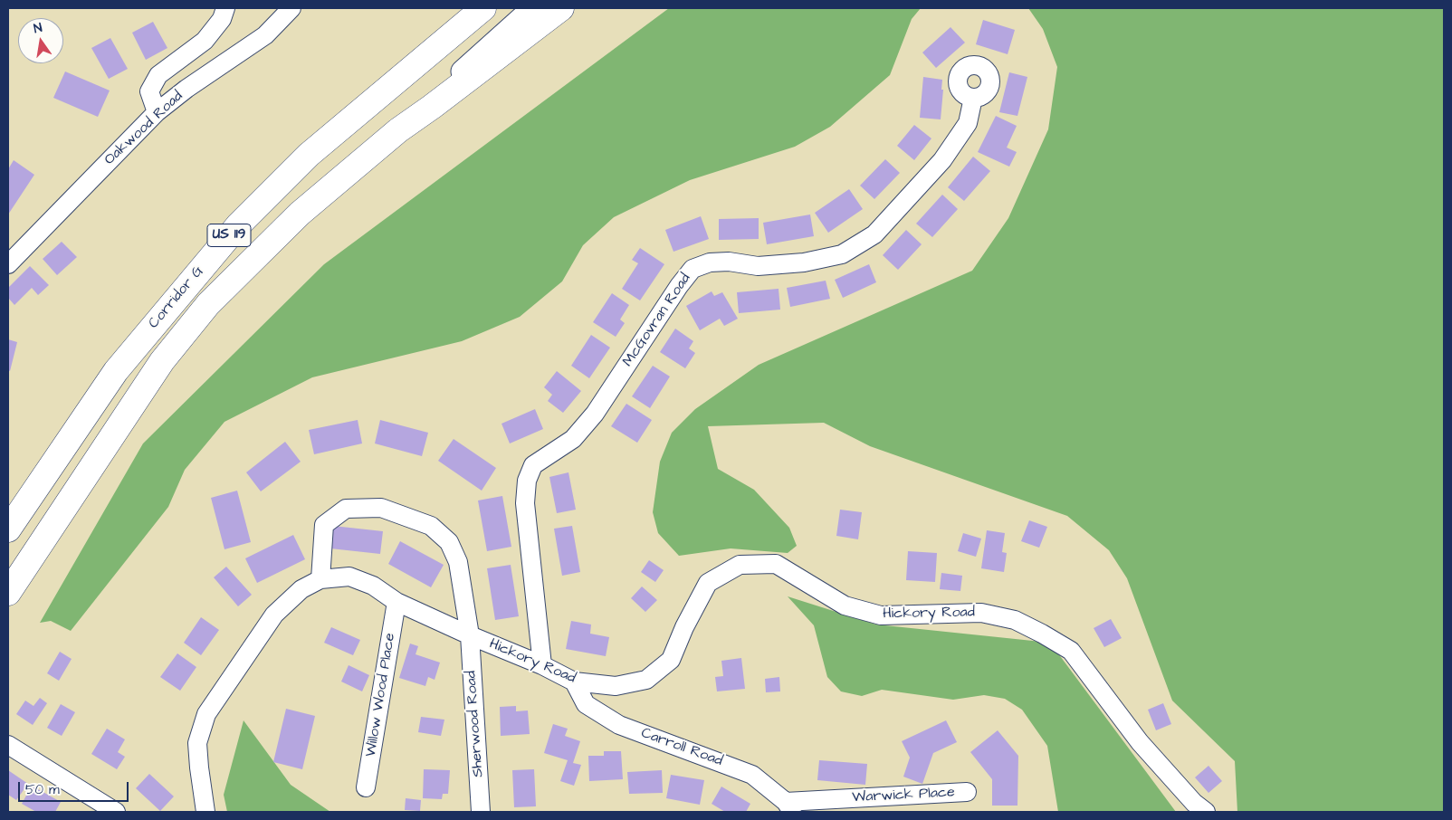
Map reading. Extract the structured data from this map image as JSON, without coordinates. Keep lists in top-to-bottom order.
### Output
{
  "streets": {
    "highway": ["US 119", "Corridor G"],
    "street": [
      "Oakwood Road",
      "McGovran Road",
      "Hickory Road",
      "Willow Wood Place",
      "Sherwood Road",
      "Carroll Road",
      "Warwick Place"
    ]
  },
  "crossings": [
    ["US 119", "Corridor G"],
    ["McGovran Road", "Hickory Road"],
    ["Hickory Road", "Willow Wood Place"],
    ["Hickory Road", "Sherwood Road"],
    ["Hickory Road", "Carroll Road"],
    ["Carroll Road", "Warwick Place"]
  ],
  "scale_bar": "50 m",
  "north": "top"
}
